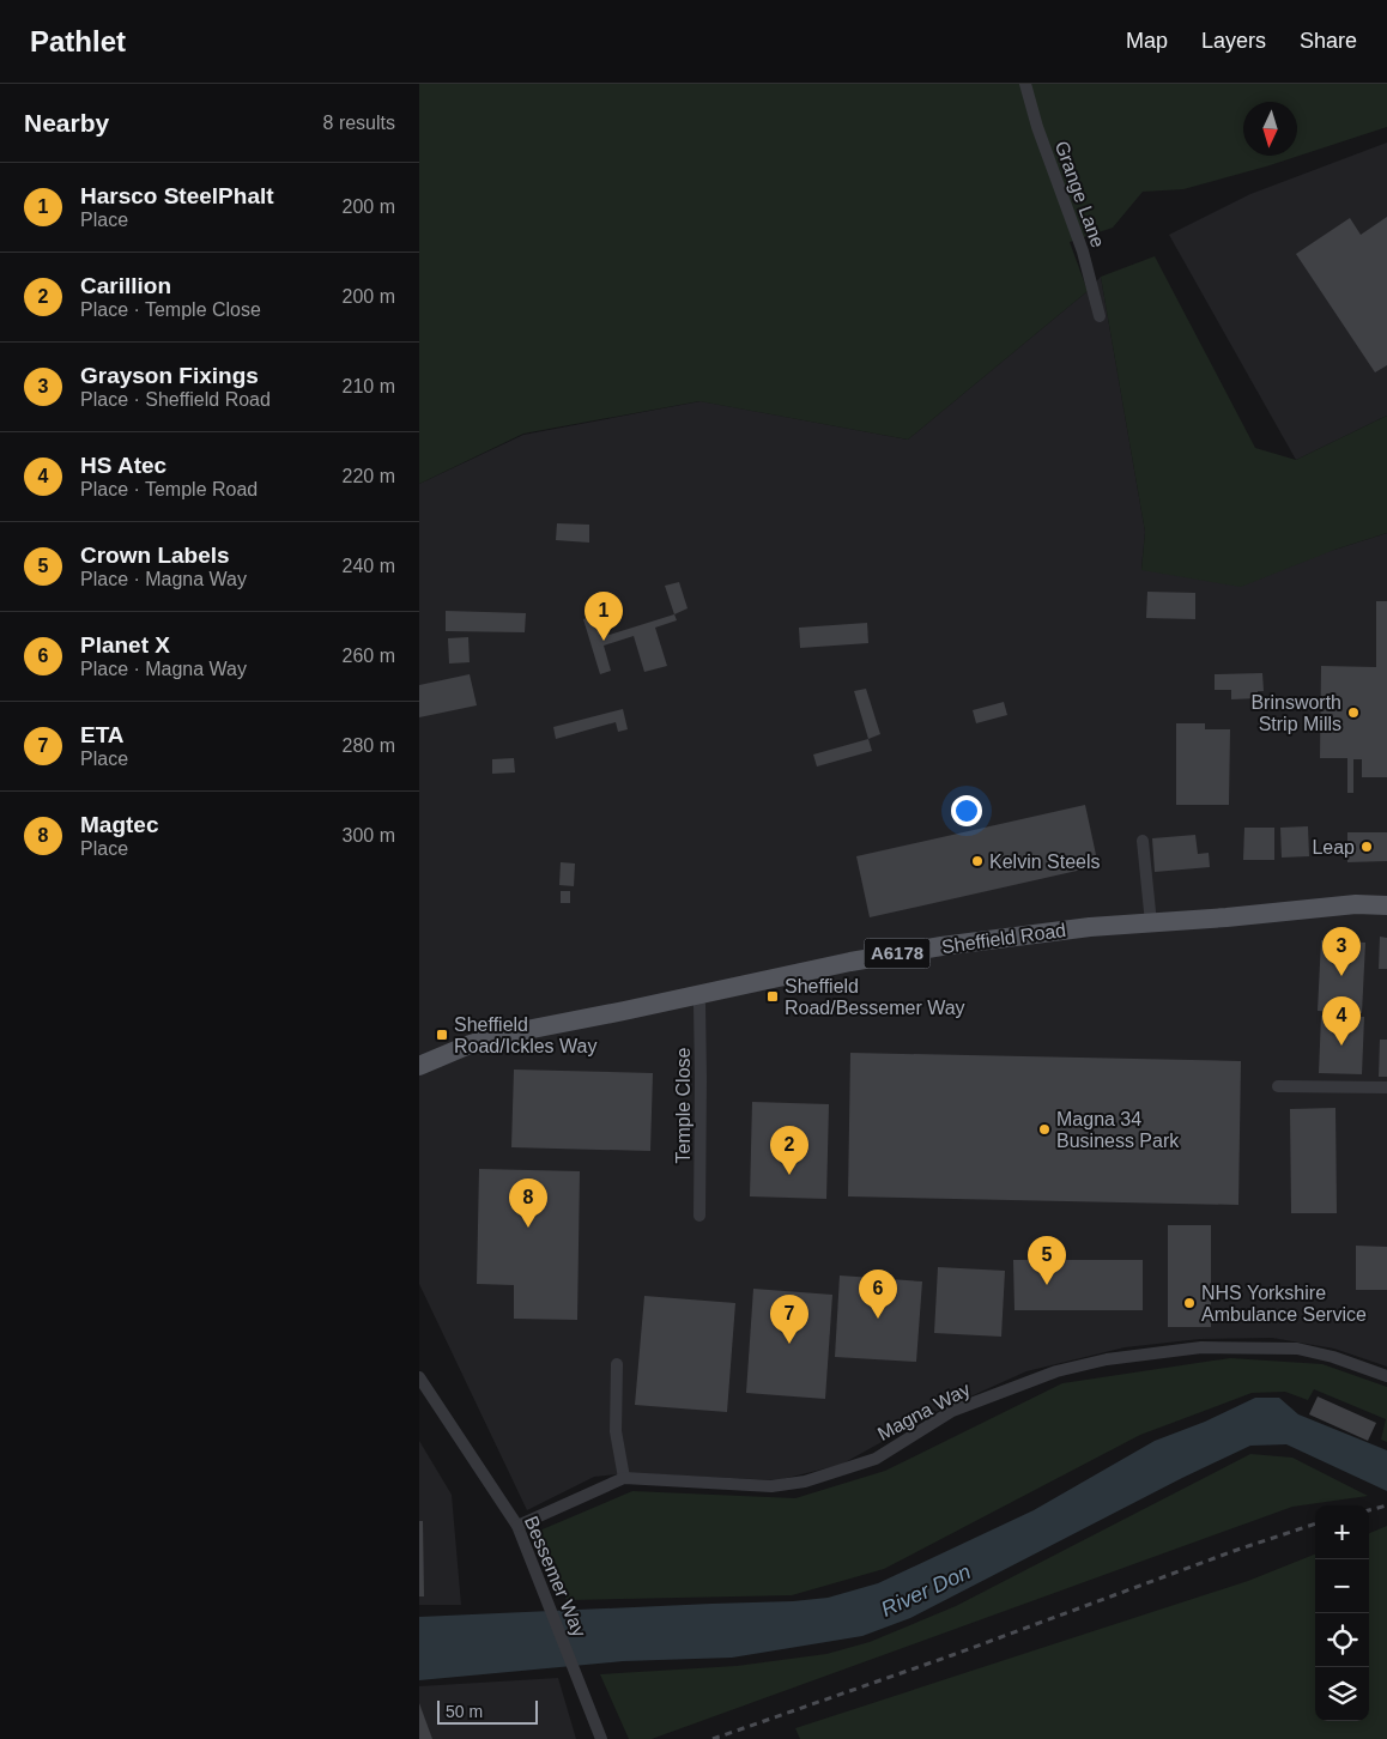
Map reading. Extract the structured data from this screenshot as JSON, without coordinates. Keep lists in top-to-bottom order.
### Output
{
  "streets": {
    "main road": ["Sheffield Road", "A6178"],
    "street": [
      "Grange Lane",
      "Temple Close",
      "Magna Way",
      "Bessemer Way"
    ]
  },
  "crossings": [
    ["Sheffield Road", "Temple Close"],
    ["Magna Way", "Bessemer Way"]
  ],
  "water": ["River Don"],
  "places": {
    "other": [
      "Brinsworth Strip Mills",
      "Leap",
      "Kelvin Steels",
      "Magna 34 Business Park",
      "NHS Yorkshire Ambulance Service"
    ],
    "transit": ["Sheffield Road/Bessemer Way", "Sheffield Road/Ickles Way"]
  },
  "scale_bar": "50 m",
  "north": "bottom",
  "page": {
    "header": "Pathlet",
    "nav": ["Map", "Layers", "Share"],
    "heading": ["Nearby", "8 results"],
    "list": [
      {
        "mark": "1",
        "name": "Harsco SteelPhalt",
        "note": "Place",
        "value": "200 m"
      },
      {
        "mark": "2",
        "name": "Carillion",
        "note": "Place · Temple Close",
        "value": "200 m"
      },
      {
        "mark": "3",
        "name": "Grayson Fixings",
        "note": "Place · Sheffield Road",
        "value": "210 m"
      },
      {
        "mark": "4",
        "name": "HS Atec",
        "note": "Place · Temple Road",
        "value": "220 m"
      },
      {
        "mark": "5",
        "name": "Crown Labels",
        "note": "Place · Magna Way",
        "value": "240 m"
      },
      {
        "mark": "6",
        "name": "Planet X",
        "note": "Place · Magna Way",
        "value": "260 m"
      },
      {
        "mark": "7",
        "name": "ETA",
        "note": "Place",
        "value": "280 m"
      },
      {
        "mark": "8",
        "name": "Magtec",
        "note": "Place",
        "value": "300 m"
      }
    ],
    "pins": [
      "1",
      "3",
      "4",
      "2",
      "8",
      "5",
      "6",
      "7"
    ],
    "map_buttons": ["+", "−"],
    "scale": "50 m"
  }
}
